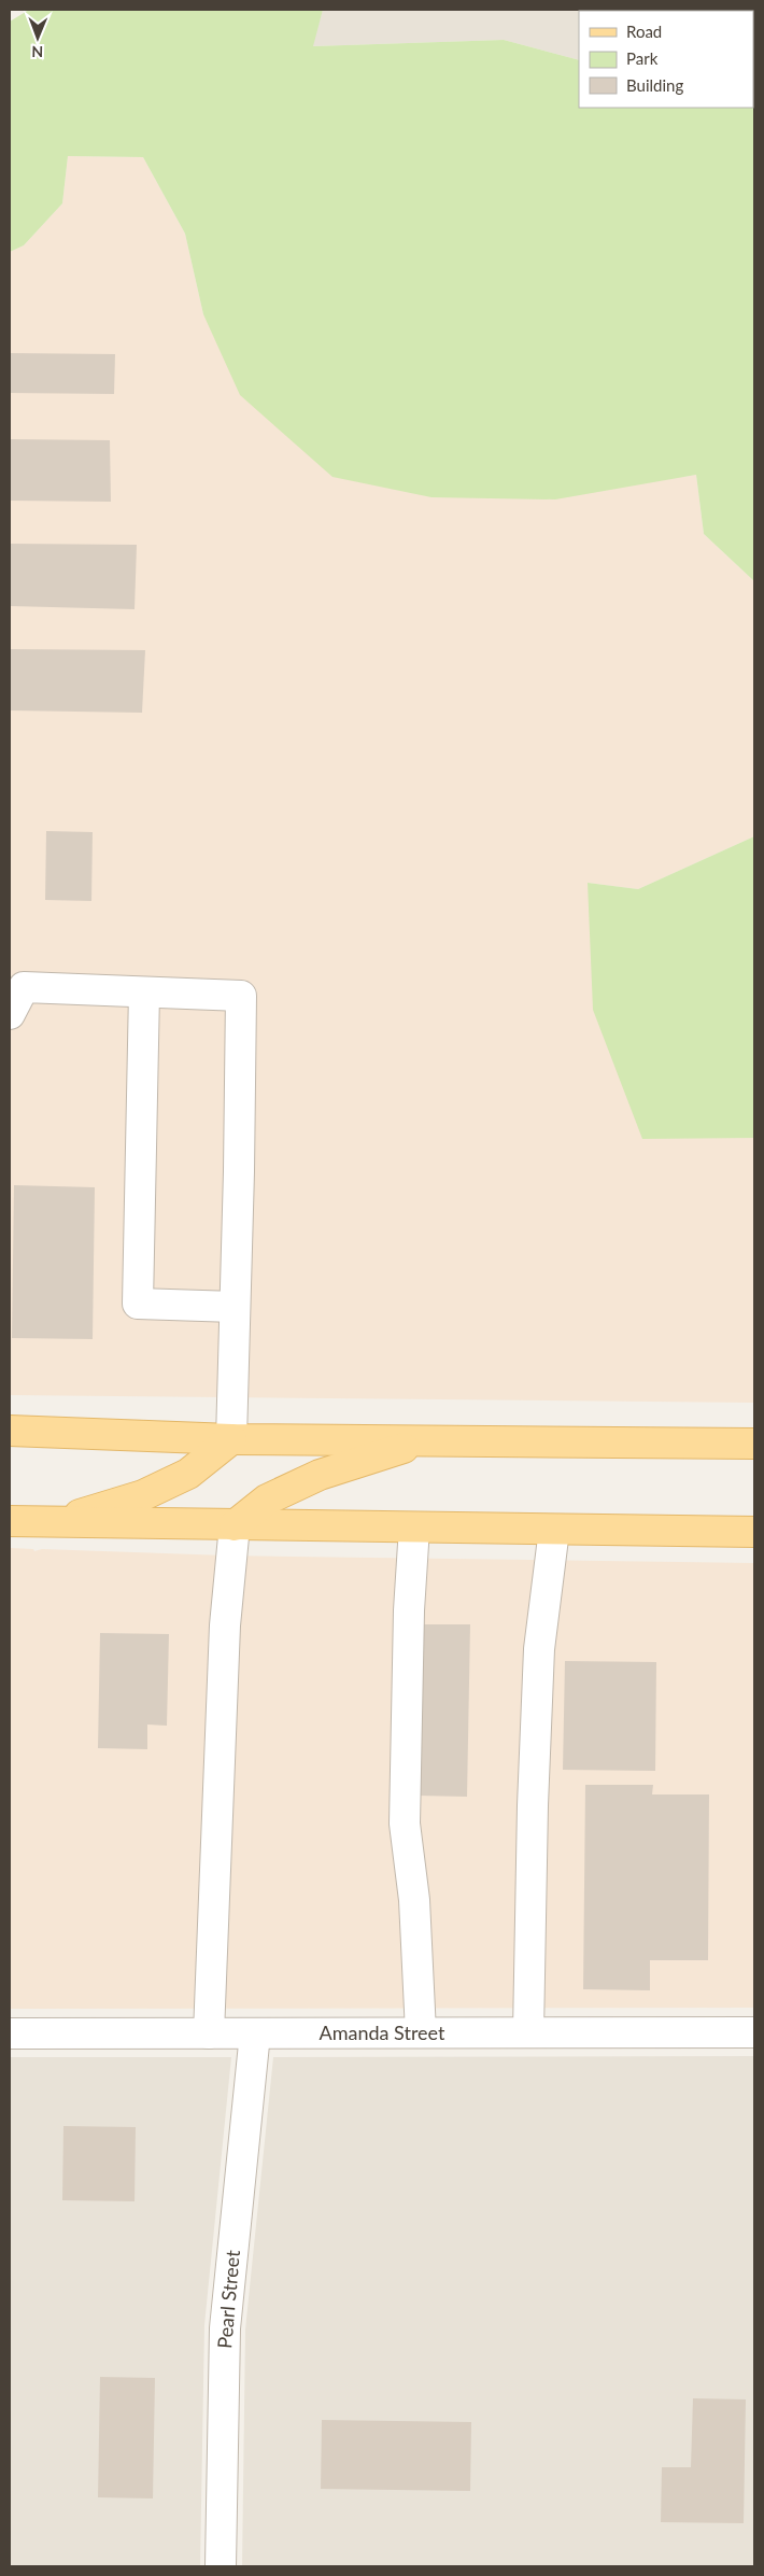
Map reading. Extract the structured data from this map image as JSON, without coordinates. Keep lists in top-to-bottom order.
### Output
{
  "streets": {
    "street": ["Amanda Street", "Pearl Street"]
  },
  "crossings": [
    ["Amanda Street", "Pearl Street"]
  ],
  "legend": ["Road", "Park", "Building"],
  "north": "bottom"
}
